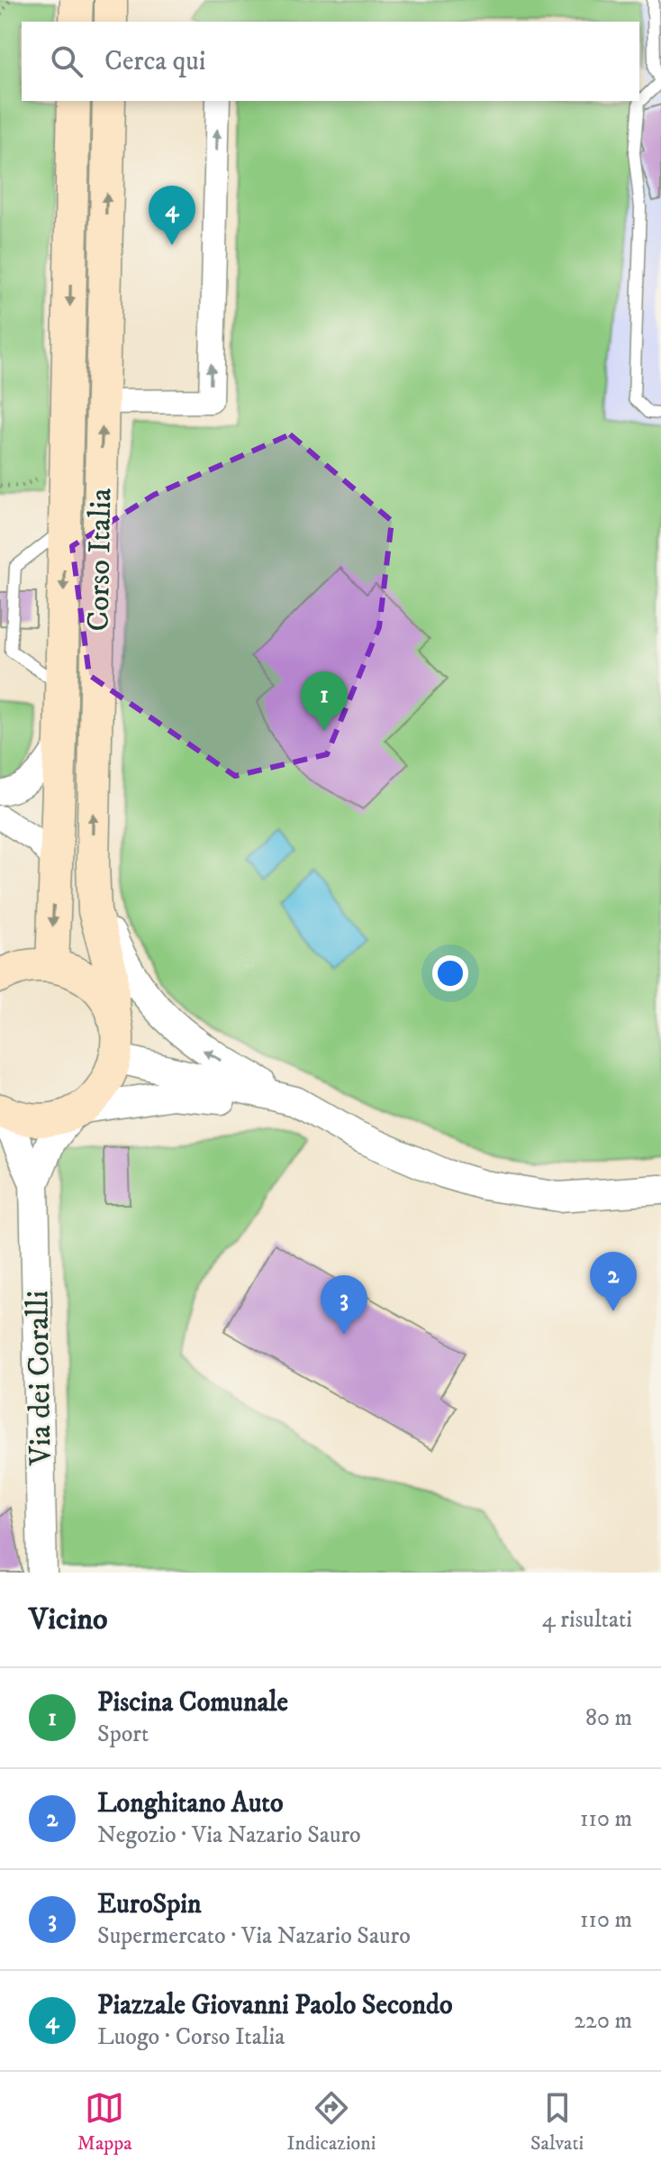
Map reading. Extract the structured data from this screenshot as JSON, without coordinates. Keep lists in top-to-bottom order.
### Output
{
  "streets": {
    "main road": ["Corso Italia"],
    "street": ["Via dei Coralli"]
  },
  "page": {
    "search": "Cerca qui",
    "pins": [
      "4",
      "1",
      "2",
      "3"
    ],
    "heading": ["Vicino", "4 risultati"],
    "list": [
      {
        "mark": "1",
        "name": "Piscina Comunale",
        "note": "Sport",
        "value": "80 m"
      },
      {
        "mark": "2",
        "name": "Longhitano Auto",
        "note": "Negozio · Via Nazario Sauro",
        "value": "110 m"
      },
      {
        "mark": "3",
        "name": "EuroSpin",
        "note": "Supermercato · Via Nazario Sauro",
        "value": "110 m"
      },
      {
        "mark": "4",
        "name": "Piazzale Giovanni Paolo Secondo",
        "note": "Luogo · Corso Italia",
        "value": "220 m"
      }
    ],
    "nav": ["Mappa", "Indicazioni", "Salvati"]
  }
}
